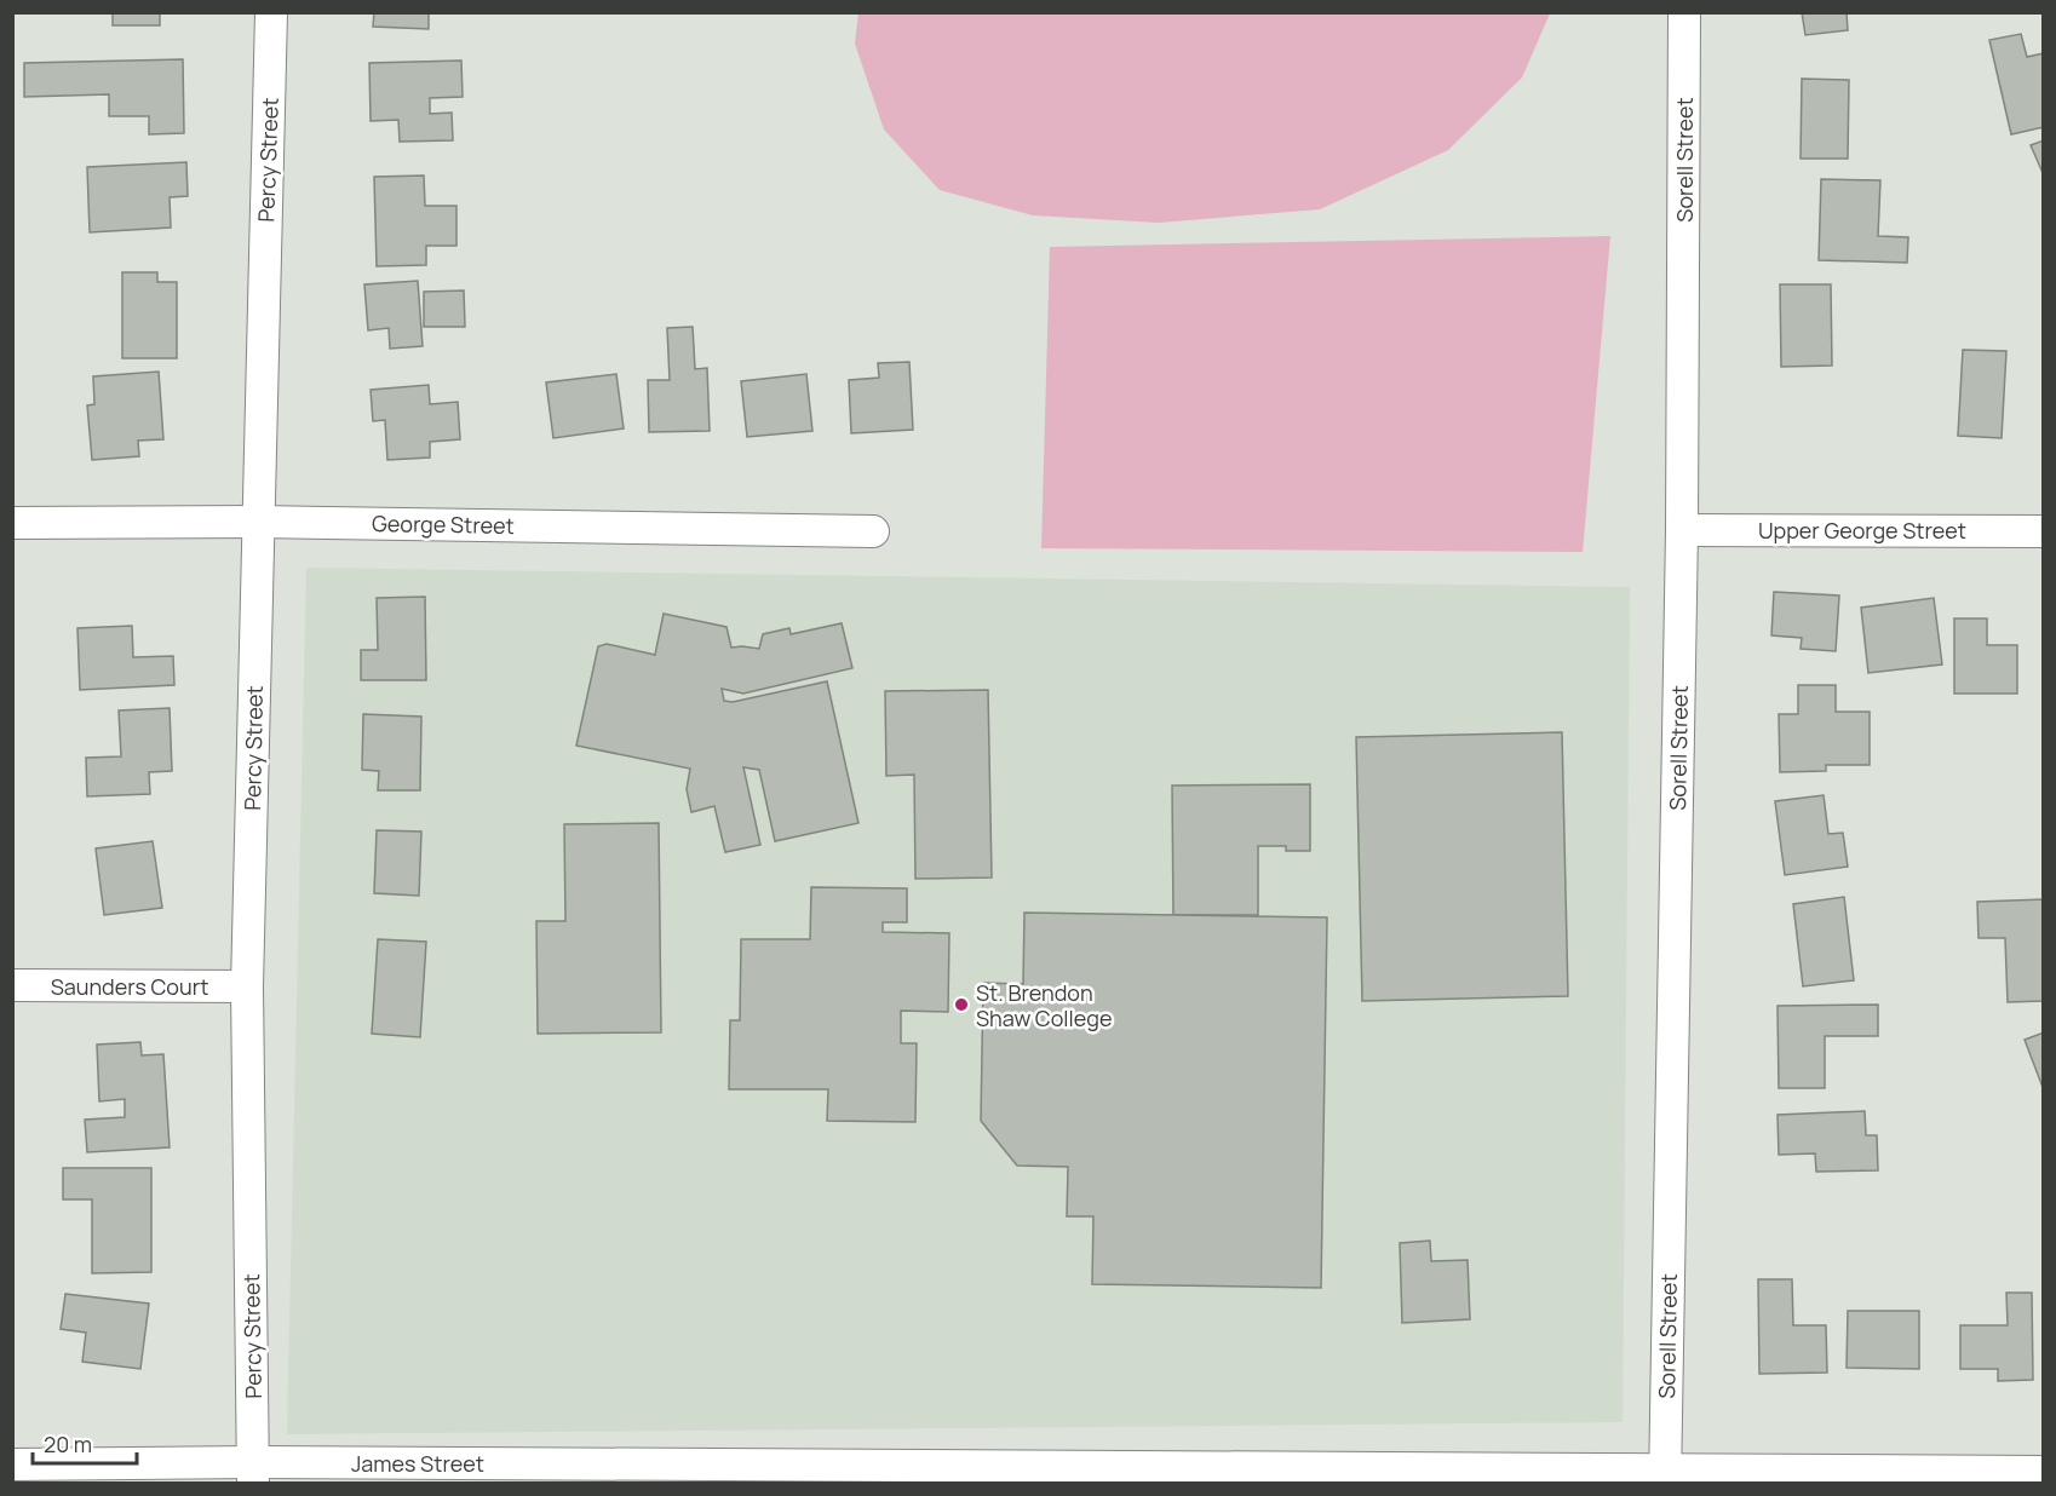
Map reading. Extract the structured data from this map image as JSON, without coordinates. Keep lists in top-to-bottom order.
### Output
{
  "streets": {
    "street": [
      "Percy Street",
      "Sorell Street",
      "George Street",
      "Upper George Street",
      "Saunders Court",
      "James Street"
    ]
  },
  "crossings": [
    ["Percy Street", "George Street"],
    ["Percy Street", "Saunders Court"],
    ["Percy Street", "James Street"],
    ["Sorell Street", "Upper George Street"],
    ["Sorell Street", "James Street"]
  ],
  "places": ["St. Brendon Shaw College"],
  "scale_bar": "20 m"
}
